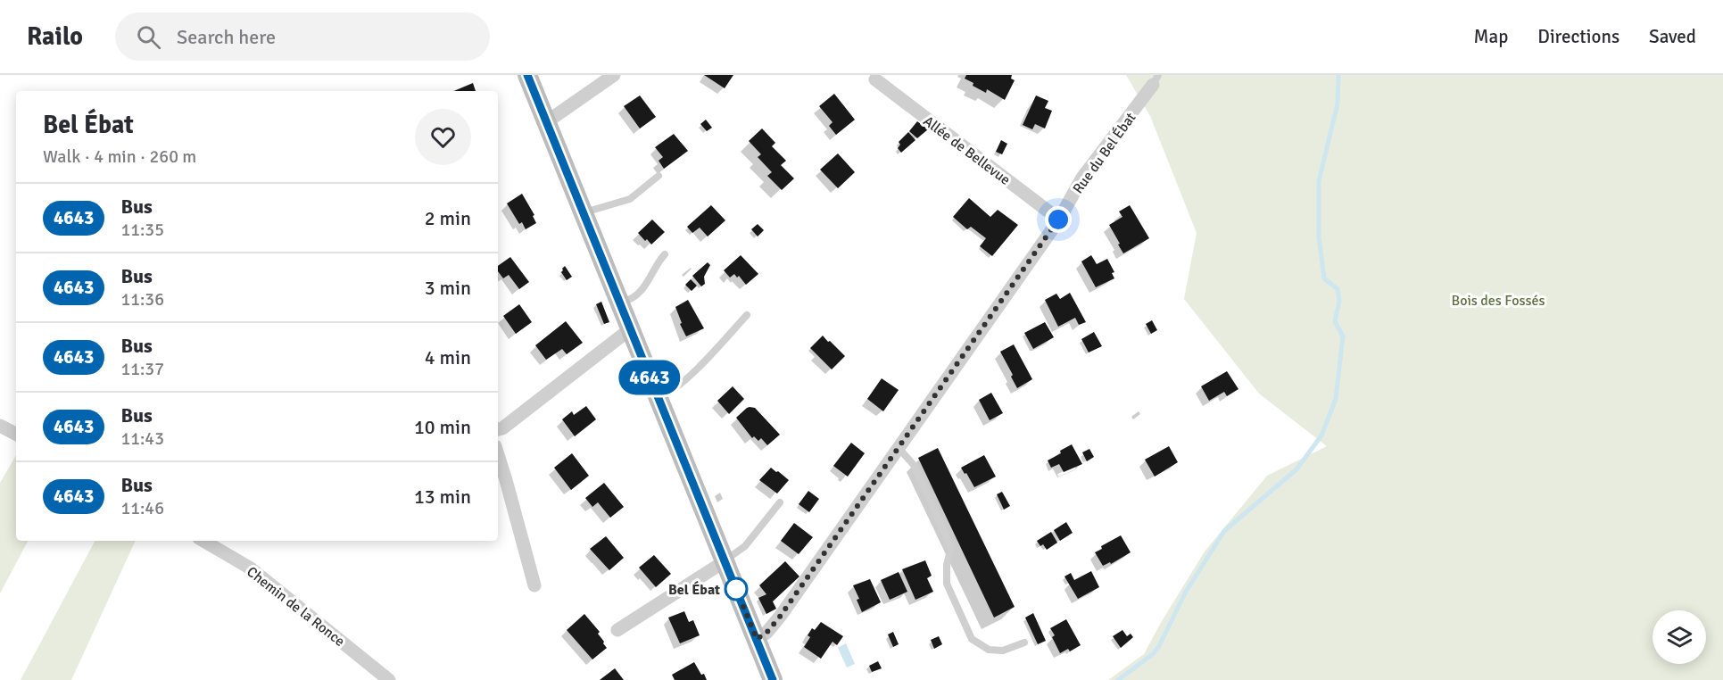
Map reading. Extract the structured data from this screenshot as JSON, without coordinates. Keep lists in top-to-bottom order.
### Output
{
  "streets": {
    "street": ["Allée de Bellevue", "Rue du Bel Ébat", "Chemin de la Ronce"]
  },
  "crossings": [
    ["Allée de Bellevue", "Rue du Bel Ébat"]
  ],
  "parks": ["Bois des Fossés"],
  "places": ["Bel Ébat"],
  "lines": ["bus line 4643"],
  "page": {
    "header": "Railo",
    "search": "Search here",
    "nav": ["Map", "Directions", "Saved"],
    "on_map": "4643",
    "heading": ["Bel Ébat", "Walk · 4 min · 260 m"],
    "list": [
      {
        "mark": "4643",
        "name": "Bus",
        "note": "11:35",
        "value": "2 min"
      },
      {
        "mark": "4643",
        "name": "Bus",
        "note": "11:36",
        "value": "3 min"
      },
      {
        "mark": "4643",
        "name": "Bus",
        "note": "11:37",
        "value": "4 min"
      },
      {
        "mark": "4643",
        "name": "Bus",
        "note": "11:43",
        "value": "10 min"
      },
      {
        "mark": "4643",
        "name": "Bus",
        "note": "11:46",
        "value": "13 min"
      }
    ]
  }
}
